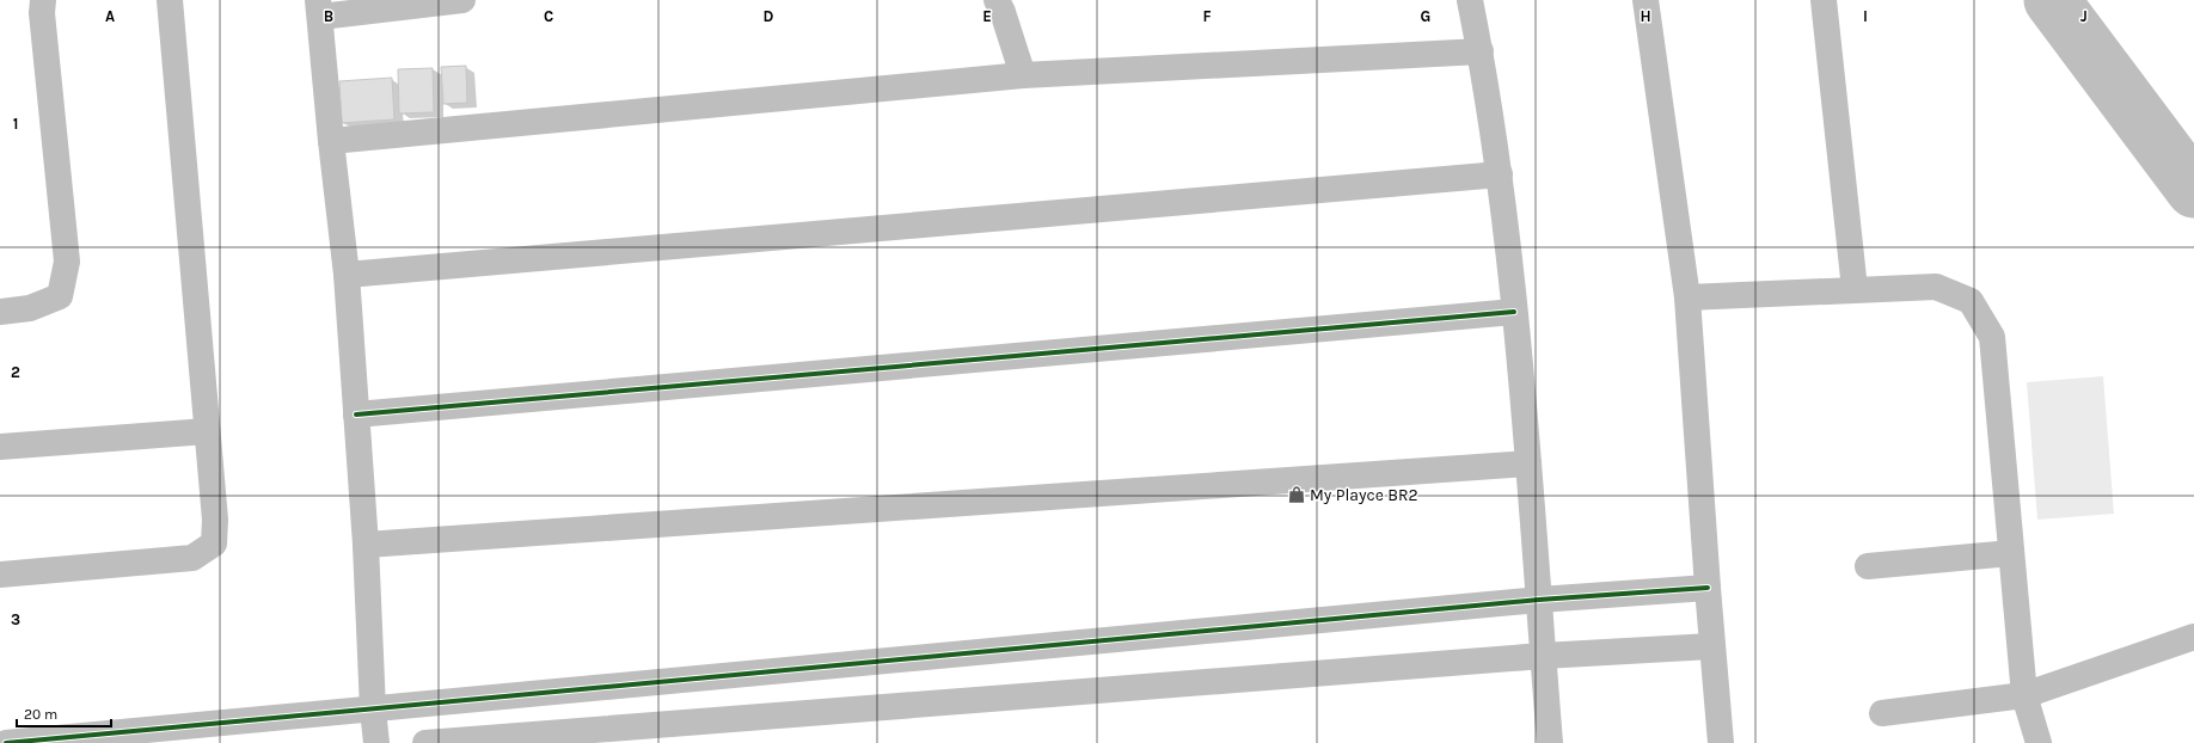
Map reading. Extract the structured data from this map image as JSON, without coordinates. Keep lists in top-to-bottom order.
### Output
{
  "places": {
    "shop": ["My Playce BR2"]
  },
  "scale_bar": "20 m",
  "grid": {
    "columns": [
      "A",
      "B",
      "C",
      "D",
      "E",
      "F",
      "G",
      "H",
      "I",
      "J"
    ],
    "rows": ["1", "2", "3"]
  }
}
